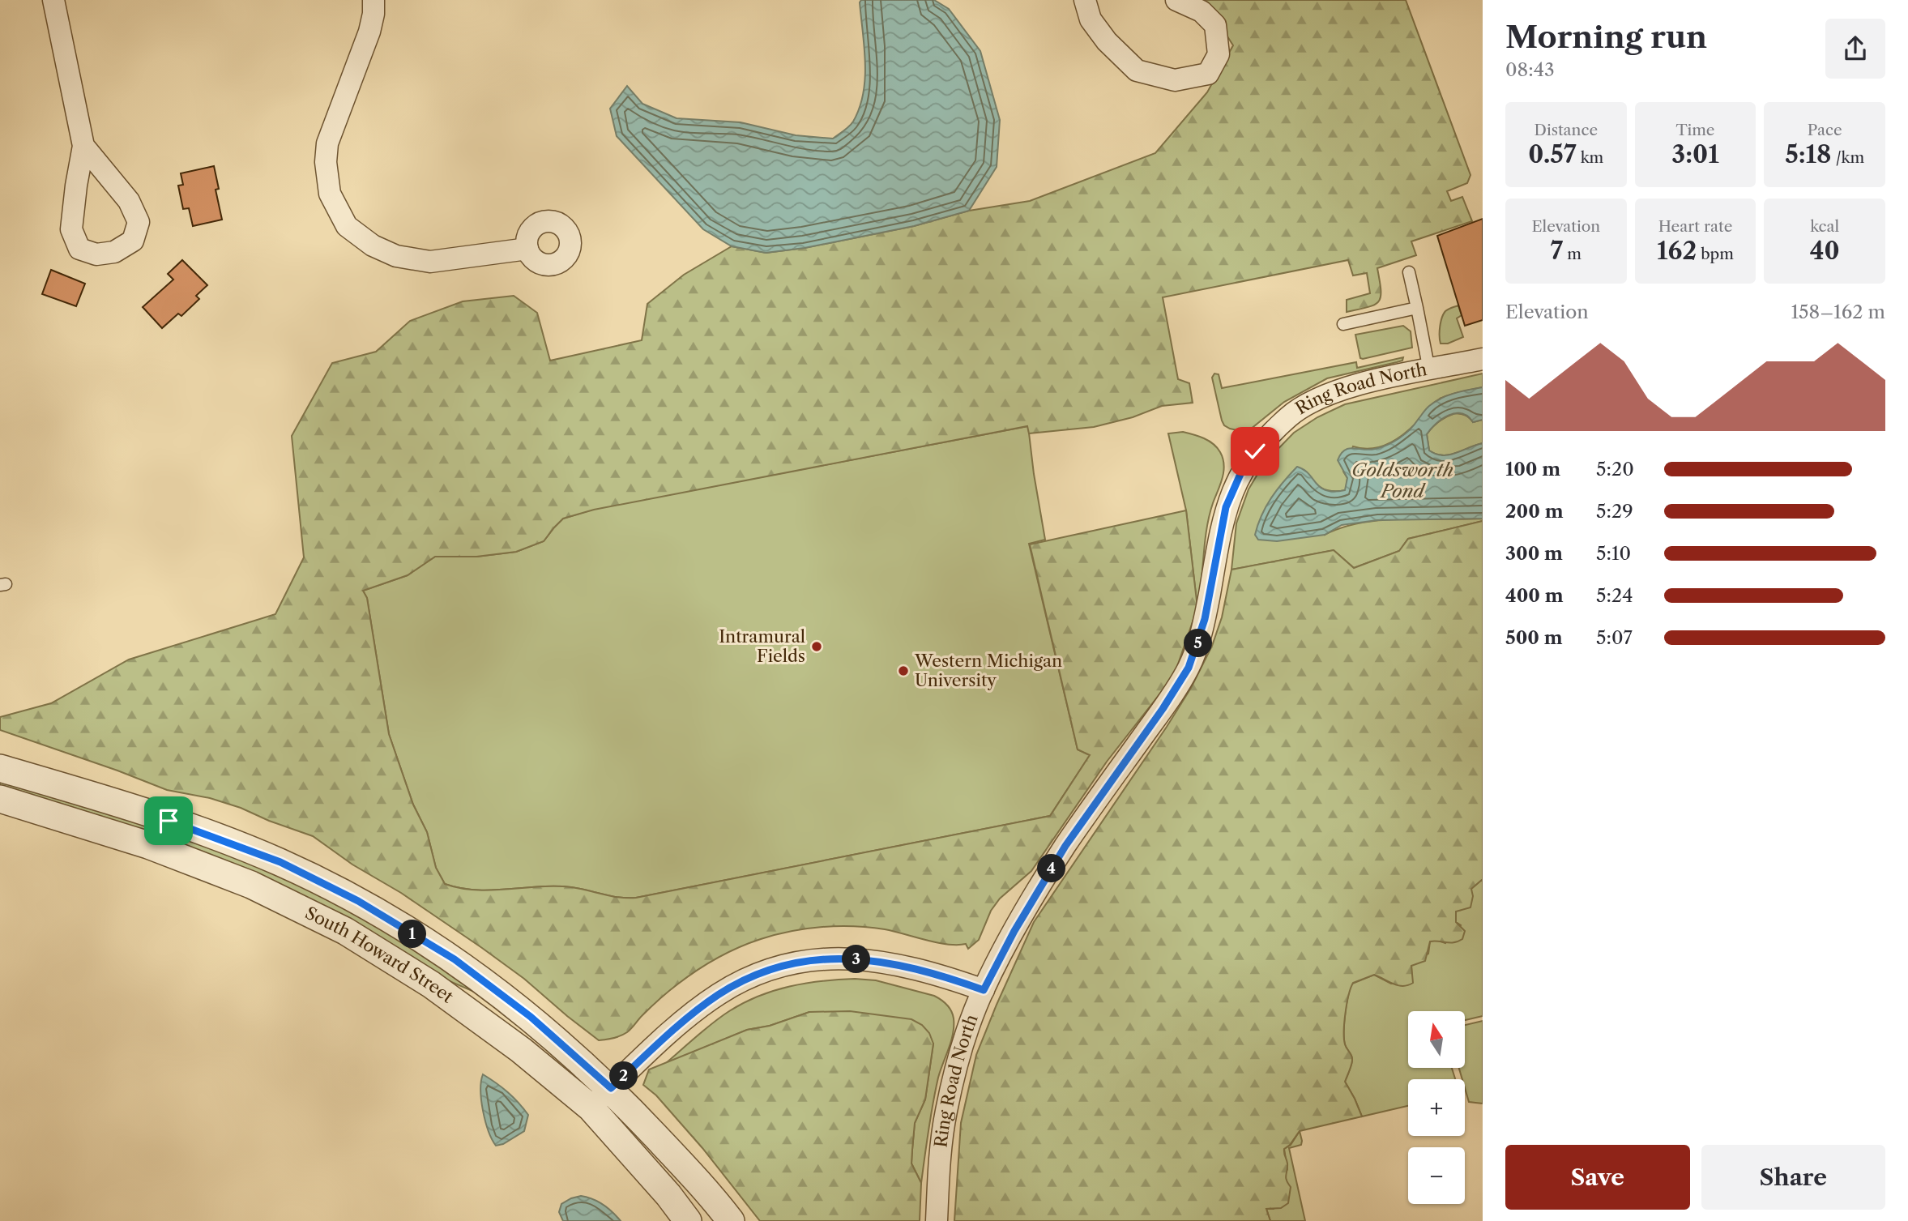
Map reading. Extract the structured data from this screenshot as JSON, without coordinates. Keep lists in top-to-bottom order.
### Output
{
  "streets": {
    "street": ["Ring Road North", "South Howard Street"]
  },
  "water": ["Goldsworth Pond"],
  "places": ["Intramural Fields", "Western Michigan University"],
  "north": "top",
  "page": {
    "heading": ["Morning run", "08:43"],
    "stats": [
      ["Distance", "0.57 km"],
      ["Time", "3:01"],
      ["Pace", "5:18 /km"],
      ["Elevation", "7 m"],
      ["Heart rate", "162 bpm"],
      ["kcal", "40"]
    ],
    "chart": ["Elevation", "158–162 m"],
    "list": [
      {
        "name": "100 m",
        "note": "5:20"
      },
      {
        "name": "200 m",
        "note": "5:29"
      },
      {
        "name": "300 m",
        "note": "5:10"
      },
      {
        "name": "400 m",
        "note": "5:24"
      },
      {
        "name": "500 m",
        "note": "5:07"
      }
    ],
    "pins": [
      "5",
      "4",
      "1",
      "3",
      "2"
    ],
    "map_buttons": ["+", "−"],
    "buttons": ["Save", "Share"]
  }
}
